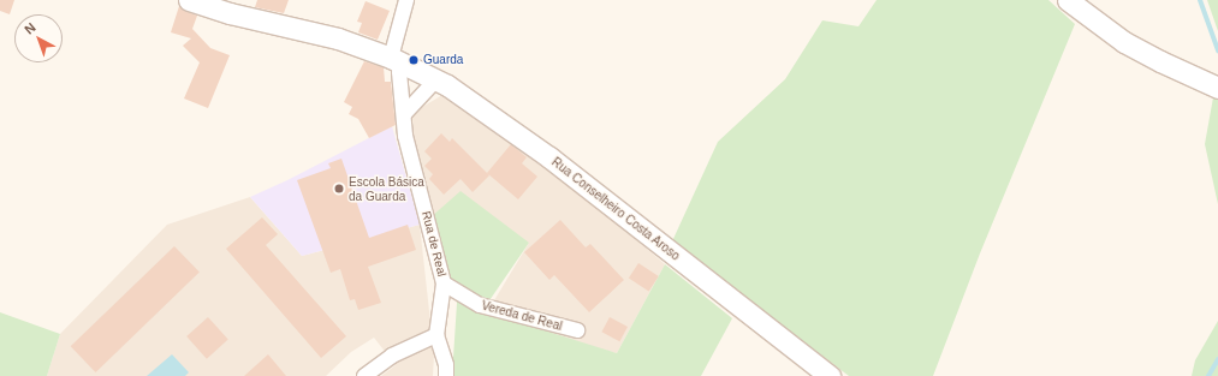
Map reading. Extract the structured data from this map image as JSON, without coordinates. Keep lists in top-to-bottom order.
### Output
{
  "streets": {
    "main road": ["Rua Conselheiro Costa Aroso"],
    "street": ["Rua de Real", "Vereda de Real"]
  },
  "crossings": [
    ["Rua Conselheiro Costa Aroso", "Rua de Real"],
    ["Rua de Real", "Vereda de Real"]
  ],
  "places": ["Guarda", "Escola Básica da Guarda"],
  "north": "top left"
}
